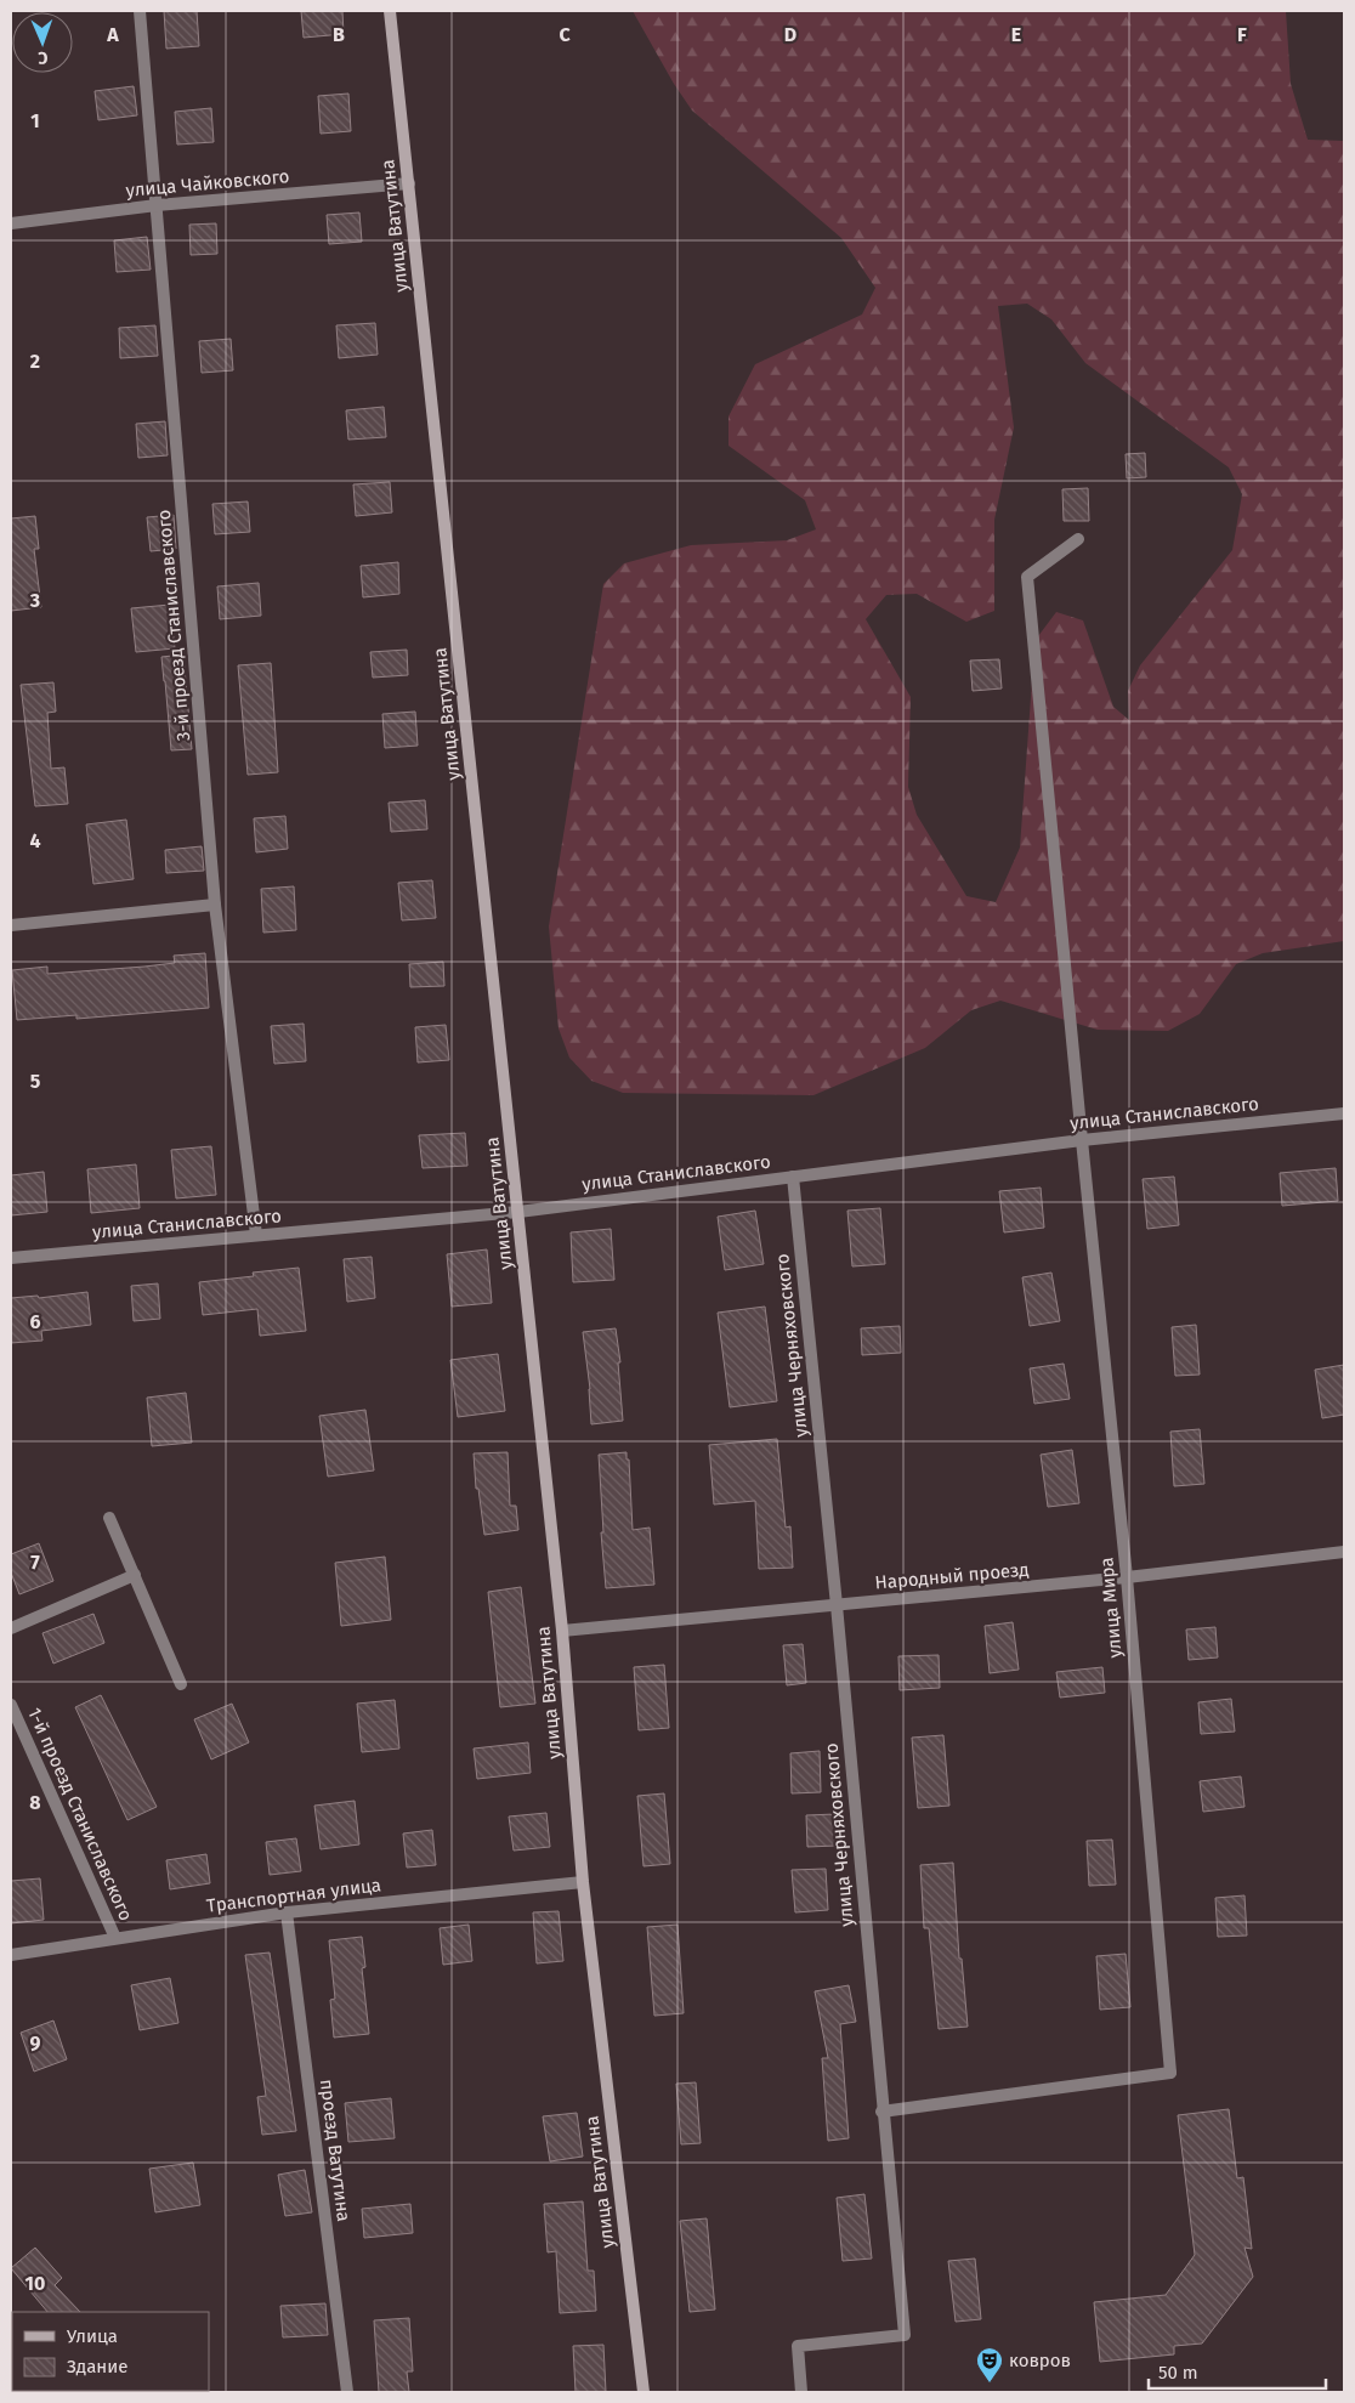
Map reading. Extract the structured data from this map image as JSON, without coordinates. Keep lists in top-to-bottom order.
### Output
{
  "streets": {
    "street": [
      "улица Чайковского",
      "улица Ватутина",
      "3-й проезд Станиславского",
      "улица Станиславского",
      "улица Черняховского",
      "Народный проезд",
      "улица Мира",
      "1-й проезд Станиславского",
      "Транспортная улица",
      "проезд Ватутина"
    ]
  },
  "crossings": [
    ["улица Чайковского", "улица Ватутина"],
    ["улица Чайковского", "3-й проезд Станиславского"],
    ["улица Ватутина", "улица Станиславского"],
    ["улица Ватутина", "Народный проезд"],
    ["улица Ватутина", "Транспортная улица"],
    ["3-й проезд Станиславского", "улица Станиславского"],
    ["улица Станиславского", "улица Черняховского"],
    ["улица Станиславского", "улица Мира"],
    ["улица Черняховского", "Народный проезд"],
    ["улица Черняховского", "улица Мира"],
    ["Народный проезд", "улица Мира"],
    ["1-й проезд Станиславского", "Транспортная улица"],
    ["Транспортная улица", "проезд Ватутина"]
  ],
  "places": {
    "theatre": ["ковров"]
  },
  "legend": ["Улица", "Здание"],
  "scale_bar": "50 m",
  "north": "bottom",
  "grid": {
    "columns": [
      "A",
      "B",
      "C",
      "D",
      "E",
      "F"
    ],
    "rows": [
      "1",
      "2",
      "3",
      "4",
      "5",
      "6",
      "7",
      "8",
      "9",
      "10"
    ]
  }
}
